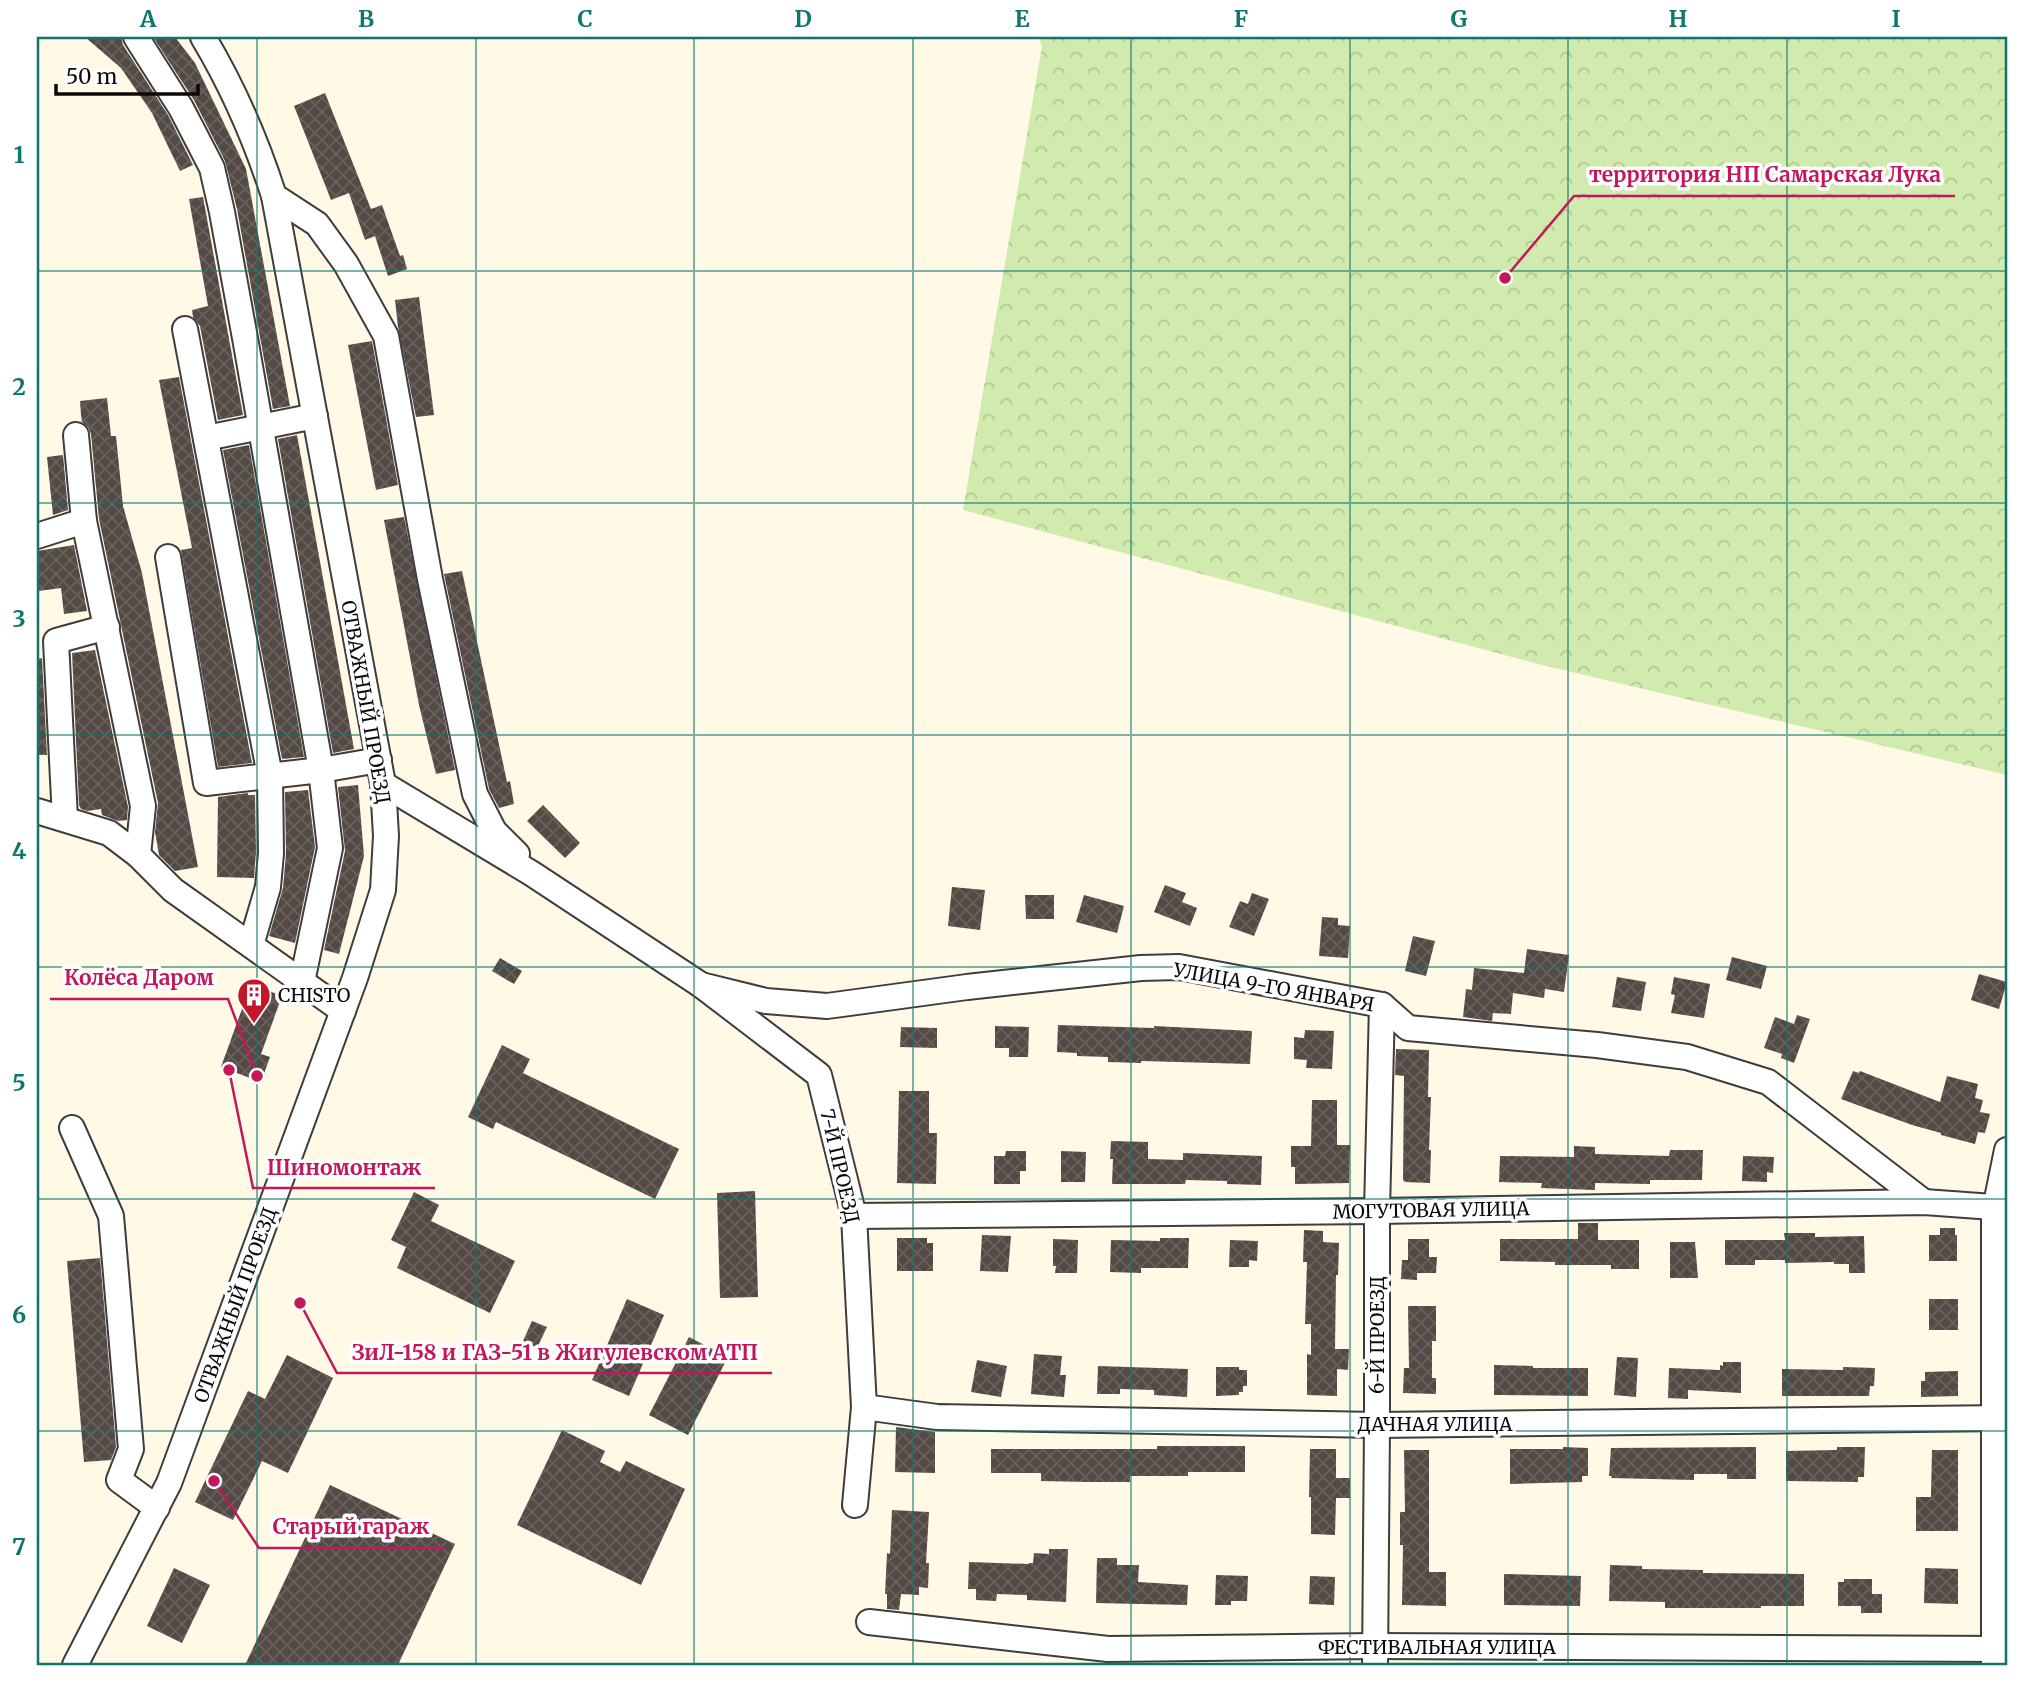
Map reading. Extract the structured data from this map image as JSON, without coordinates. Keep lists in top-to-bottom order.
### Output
{
  "streets": {
    "street": [
      "ОТВАЖНЫЙ ПРОЕЗД",
      "УЛИЦА 9-ГО ЯНВАРЯ",
      "7-Й ПРОЕЗД",
      "МОГУТОВАЯ УЛИЦА",
      "6-Й ПРОЕЗД",
      "ДАЧНАЯ УЛИЦА",
      "ФЕСТИВАЛЬНАЯ УЛИЦА"
    ]
  },
  "crossings": [
    ["ОТВАЖНЫЙ ПРОЕЗД", "7-Й ПРОЕЗД"],
    ["УЛИЦА 9-ГО ЯНВАРЯ", "7-Й ПРОЕЗД"],
    ["УЛИЦА 9-ГО ЯНВАРЯ", "МОГУТОВАЯ УЛИЦА"],
    ["УЛИЦА 9-ГО ЯНВАРЯ", "6-Й ПРОЕЗД"],
    ["7-Й ПРОЕЗД", "МОГУТОВАЯ УЛИЦА"],
    ["7-Й ПРОЕЗД", "ДАЧНАЯ УЛИЦА"],
    ["МОГУТОВАЯ УЛИЦА", "6-Й ПРОЕЗД"],
    ["6-Й ПРОЕЗД", "ДАЧНАЯ УЛИЦА"],
    ["6-Й ПРОЕЗД", "ФЕСТИВАЛЬНАЯ УЛИЦА"]
  ],
  "places": {
    "other": [
      "территория НП Самарская Лука",
      "Шиномонтаж",
      "Колёса Даром",
      "ЗиЛ-158 и ГАЗ-51 в Жигулевском АТП",
      "Старый гараж"
    ],
    "building": ["CHISTO"]
  },
  "scale_bar": "50 m",
  "grid": {
    "columns": [
      "A",
      "B",
      "C",
      "D",
      "E",
      "F",
      "G",
      "H",
      "I"
    ],
    "rows": [
      "1",
      "2",
      "3",
      "4",
      "5",
      "6",
      "7"
    ]
  }
}
